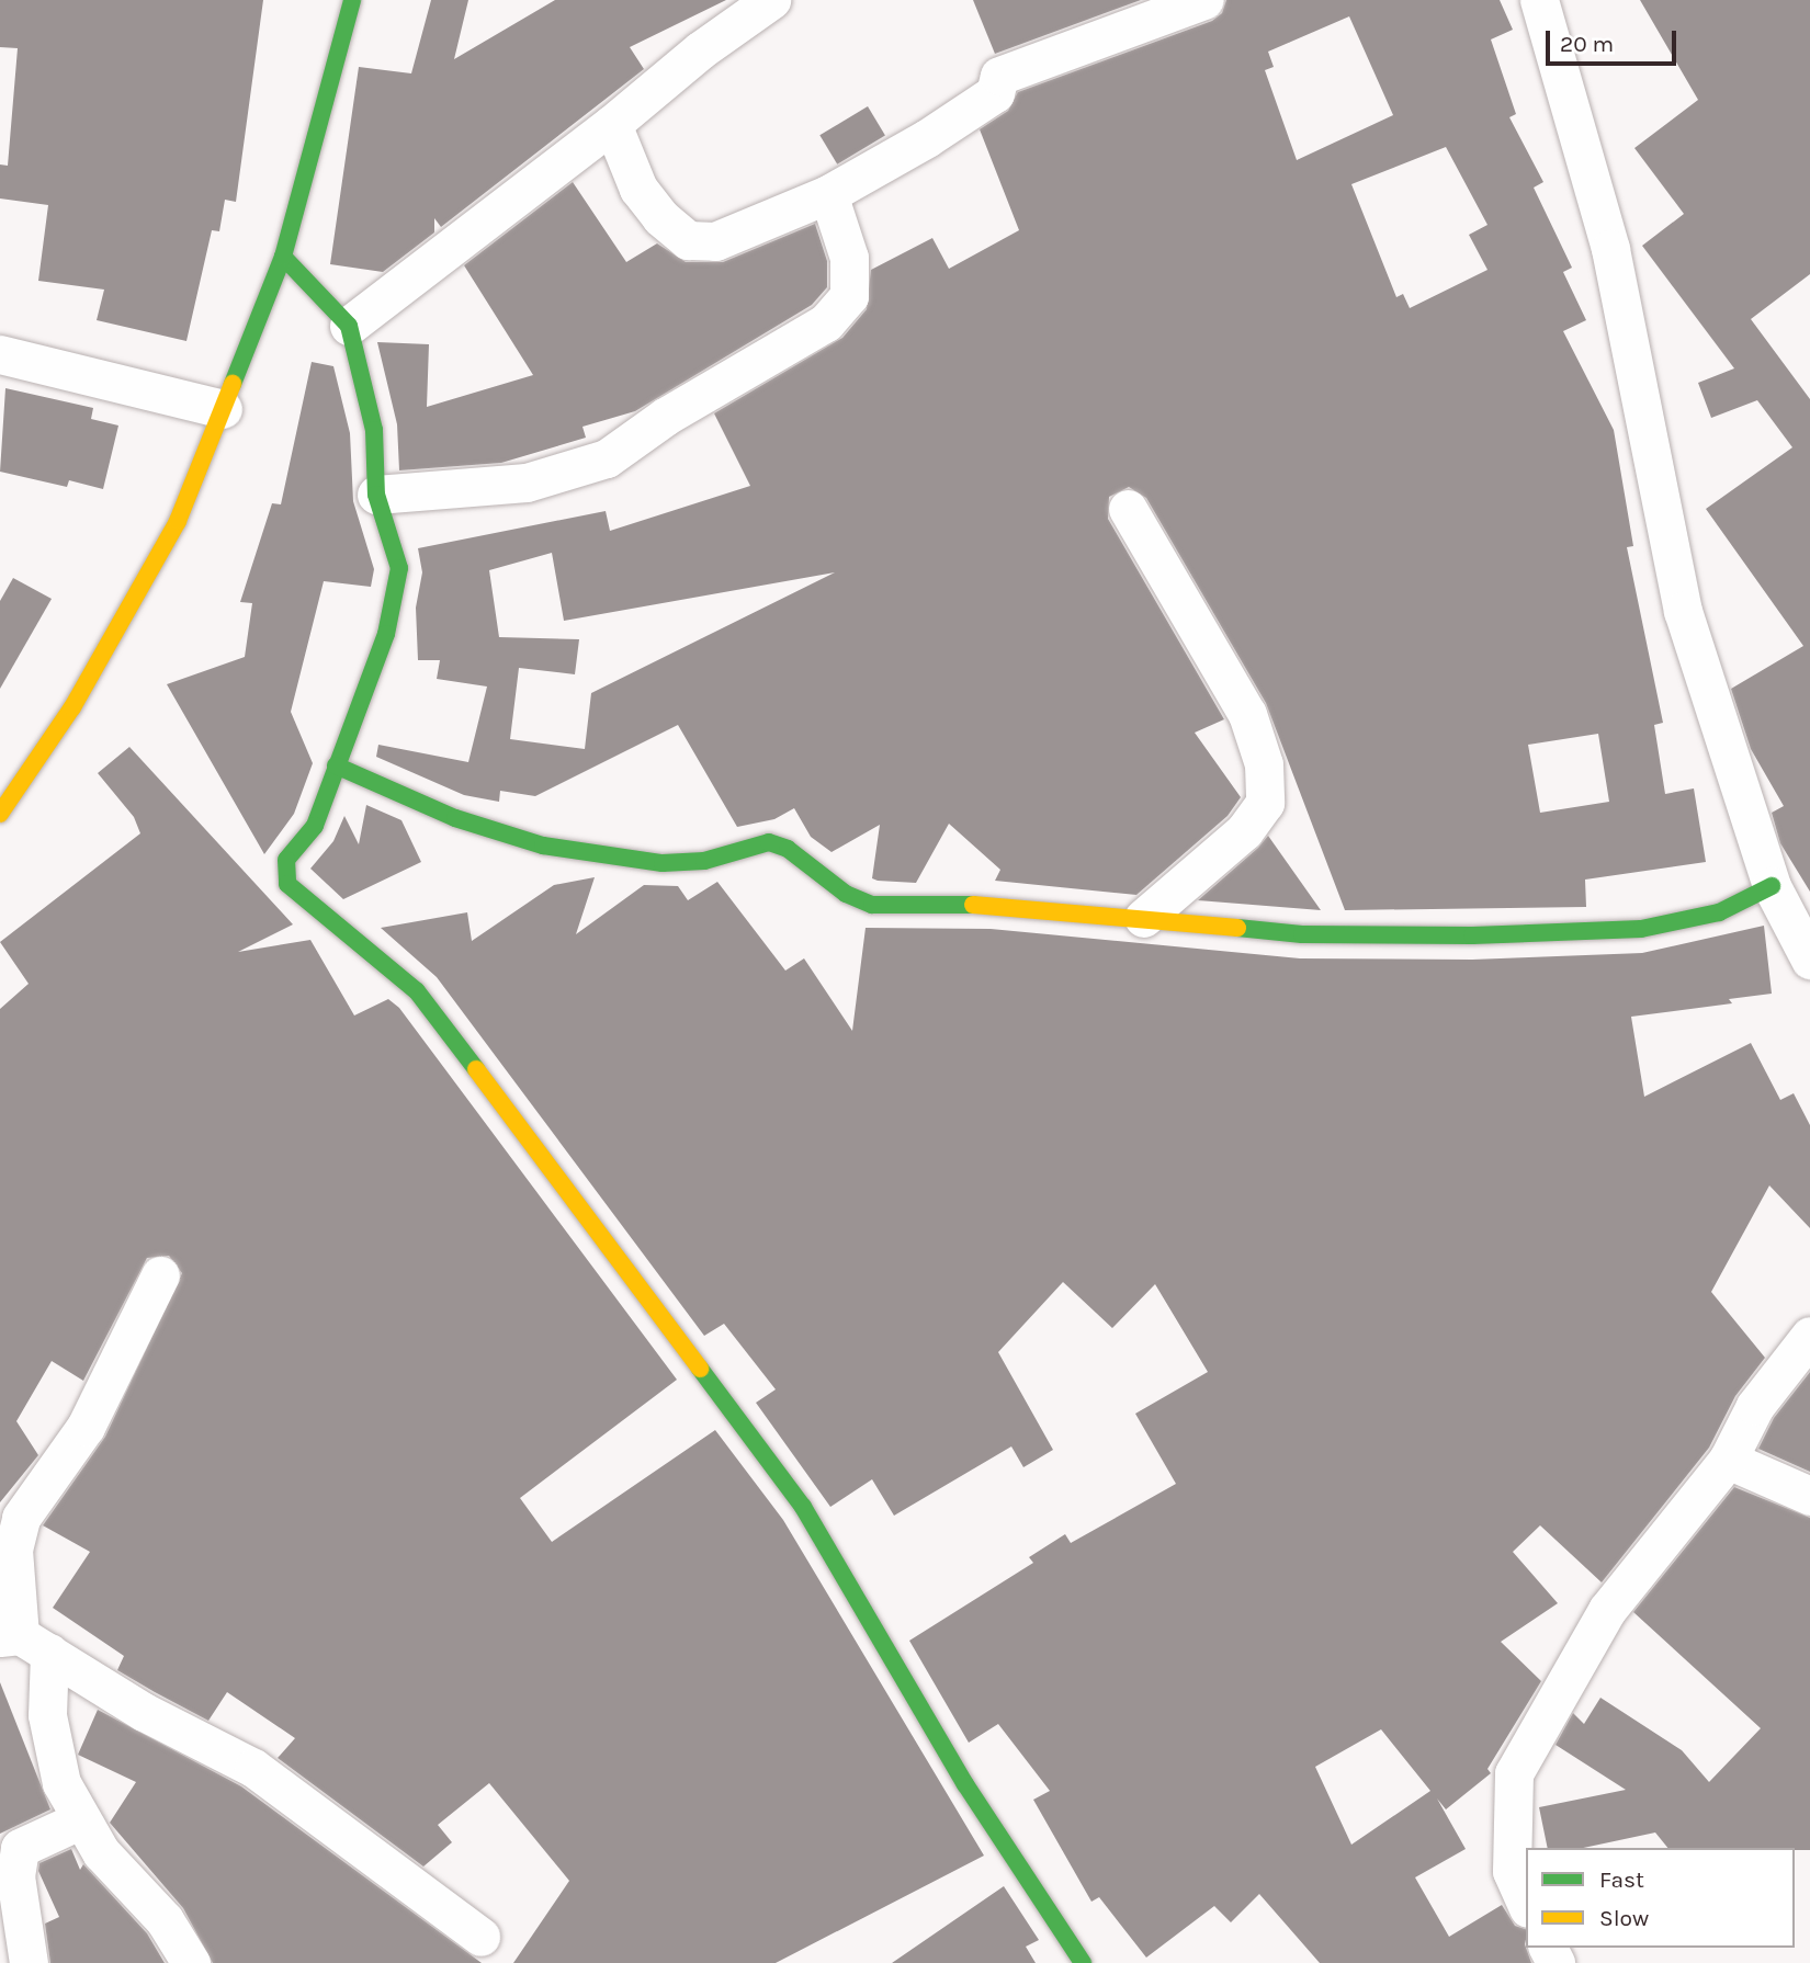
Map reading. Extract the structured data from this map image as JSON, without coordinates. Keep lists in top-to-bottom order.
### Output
{
  "legend": ["Fast", "Slow"],
  "scale_bar": "20 m"
}
